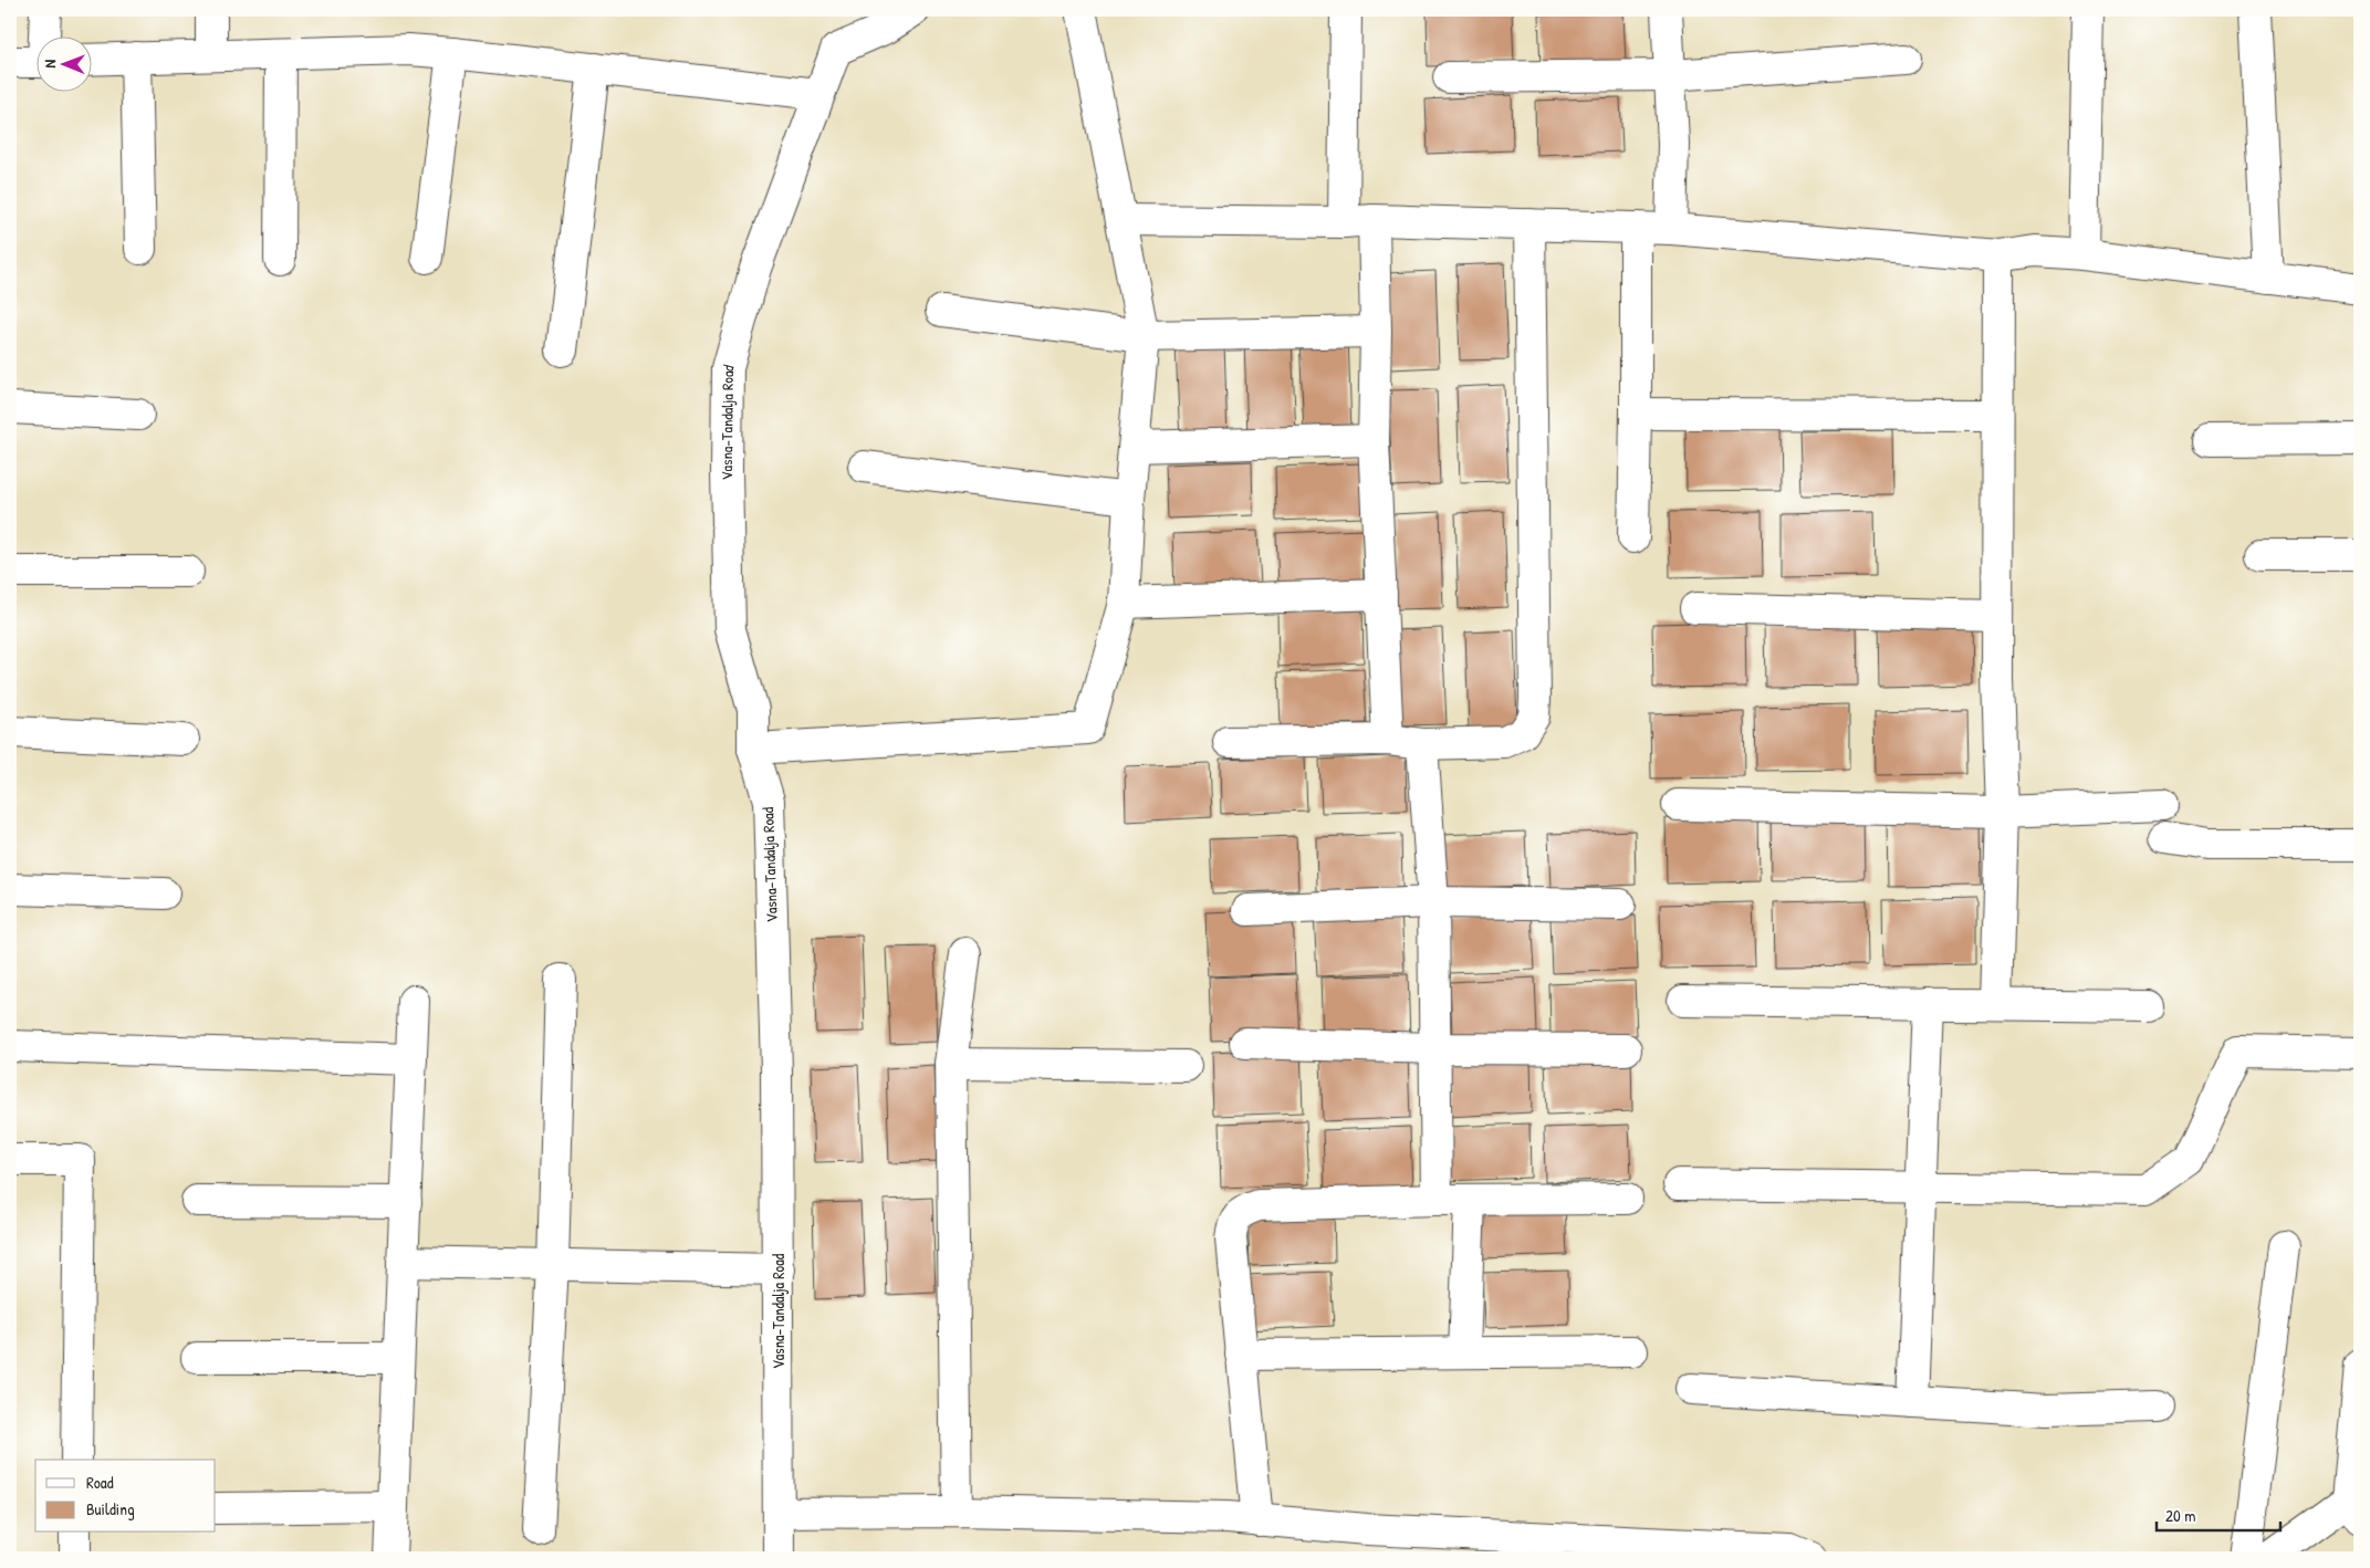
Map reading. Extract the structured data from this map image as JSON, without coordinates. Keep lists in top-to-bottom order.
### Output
{
  "streets": {
    "street": ["Vasna-Tandalja Road"]
  },
  "legend": ["Road", "Building"],
  "scale_bar": "20 m",
  "north": "left"
}
